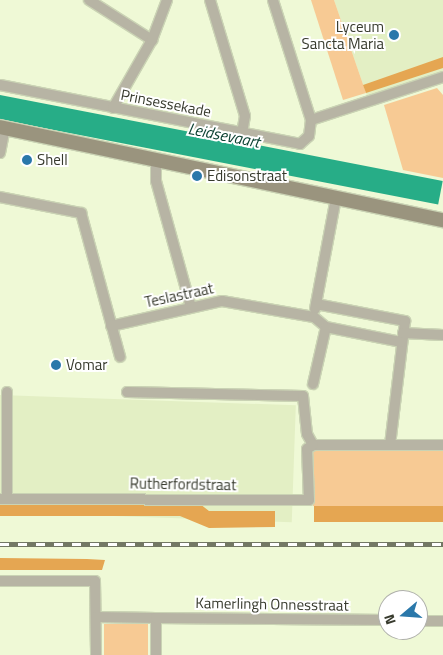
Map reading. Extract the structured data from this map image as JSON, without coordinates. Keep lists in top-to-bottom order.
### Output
{
  "streets": {
    "street": [
      "Prinsessekade",
      "Teslastraat",
      "Rutherfordstraat",
      "Kamerlingh Onnesstraat"
    ]
  },
  "water": ["Leidsevaart"],
  "places": [
    "Lyceum Sancta Maria",
    "Shell",
    "Edisonstraat",
    "Vomar"
  ],
  "north": "left"
}
